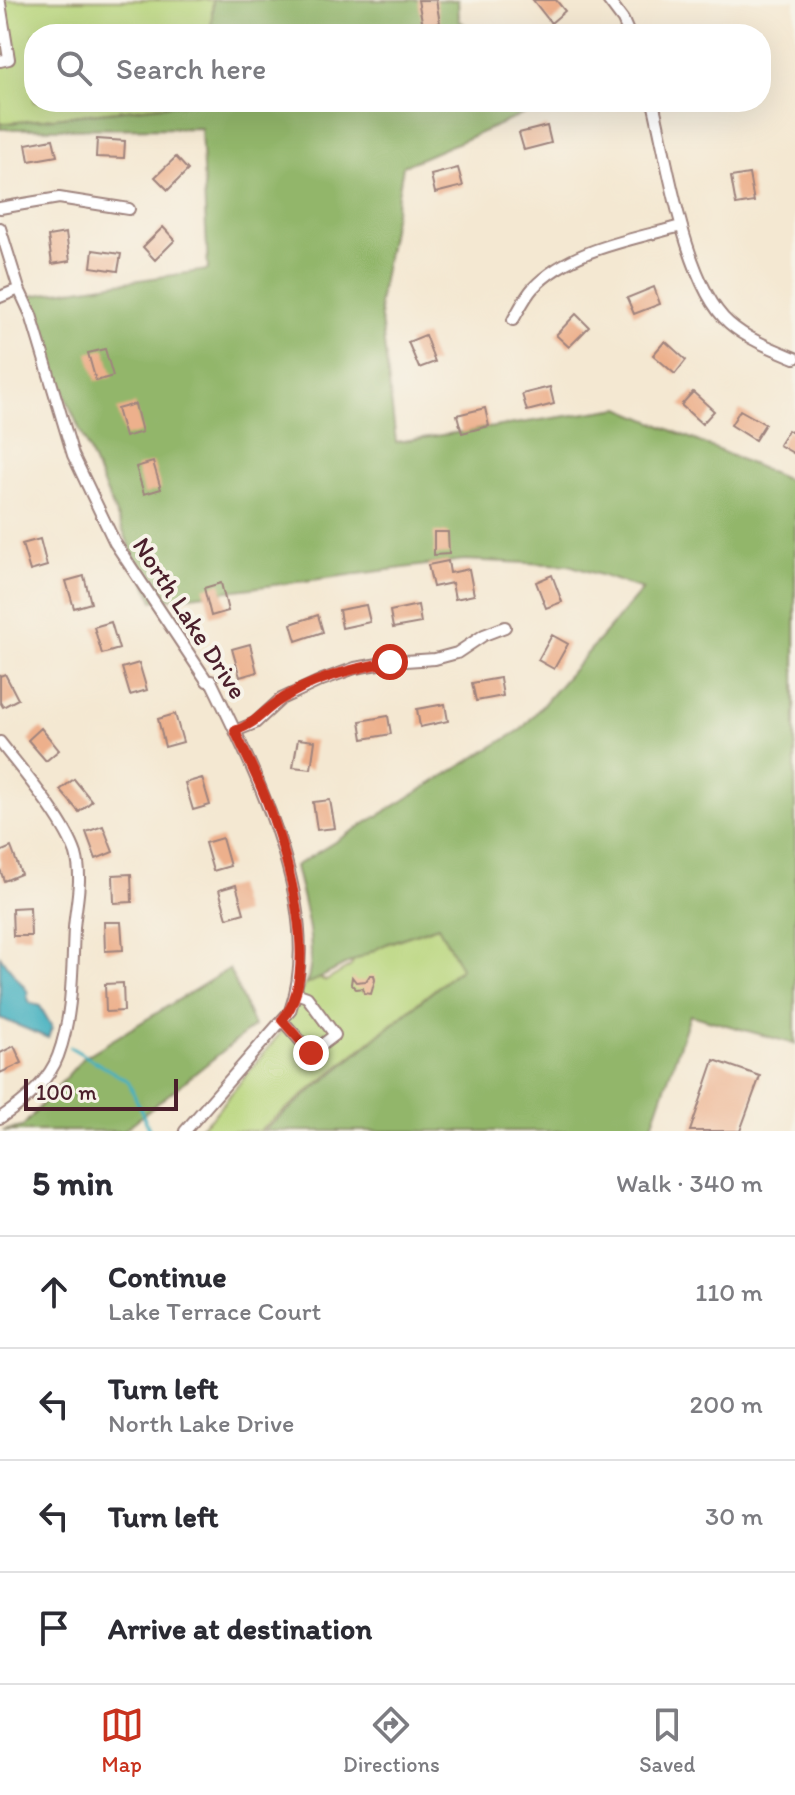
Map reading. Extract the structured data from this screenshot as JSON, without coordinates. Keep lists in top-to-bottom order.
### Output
{
  "streets": {
    "street": ["North Lake Drive"]
  },
  "scale_bar": "100 m",
  "page": {
    "search": "Search here",
    "scale": "100 m",
    "heading": ["5 min", "Walk · 340 m"],
    "list": [
      ["Continue", "Lake Terrace Court", "110 m"],
      ["Turn left", "North Lake Drive", "200 m"],
      ["Turn left", "30 m"],
      "Arrive at destination"
    ],
    "nav": ["Map", "Directions", "Saved"]
  }
}
